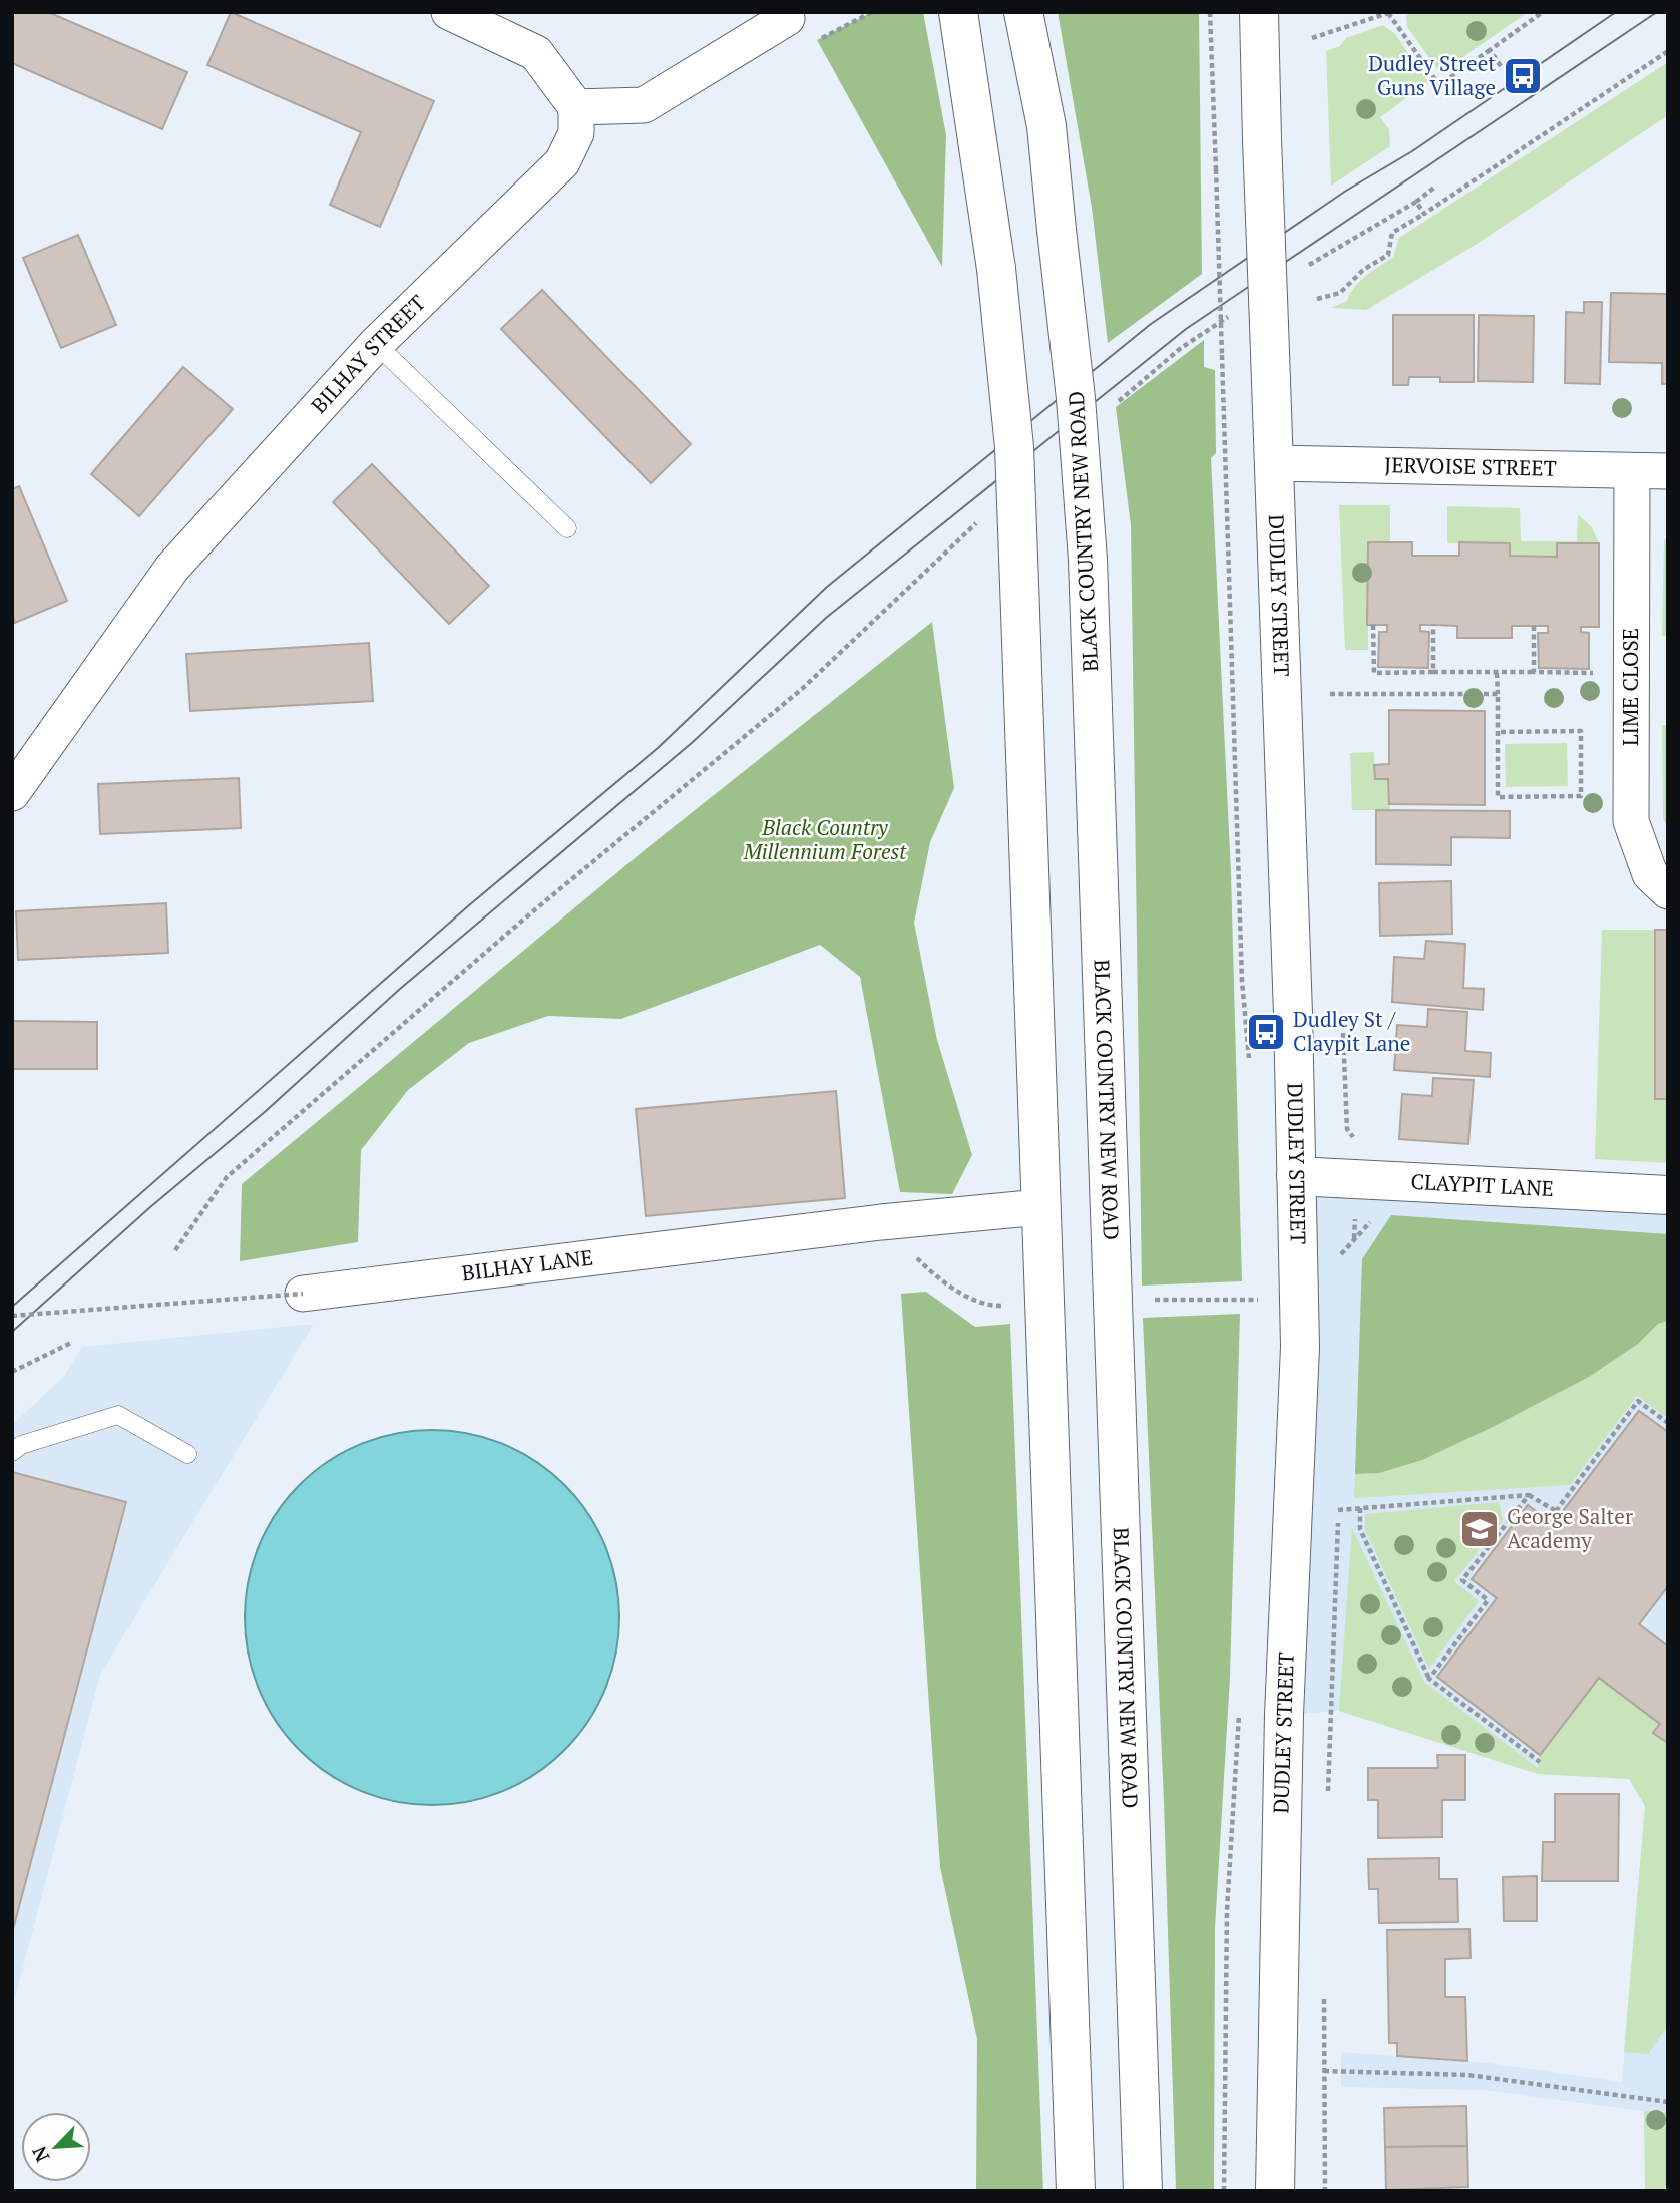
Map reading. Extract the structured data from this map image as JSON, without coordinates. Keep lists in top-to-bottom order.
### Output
{
  "streets": {
    "main road": ["BLACK COUNTRY NEW ROAD", "DUDLEY STREET", "CLAYPIT LANE"],
    "street": [
      "BILHAY STREET",
      "JERVOISE STREET",
      "LIME CLOSE",
      "BILHAY LANE"
    ]
  },
  "crossings": [
    ["JERVOISE STREET", "DUDLEY STREET"],
    ["JERVOISE STREET", "LIME CLOSE"],
    ["DUDLEY STREET", "CLAYPIT LANE"]
  ],
  "parks": ["Black Country Millennium Forest"],
  "places": {
    "bus stop": ["Dudley Street Guns Village", "Dudley St / Claypit Lane"],
    "school or university": ["George Salter Academy"]
  },
  "north": "bottom left"
}
